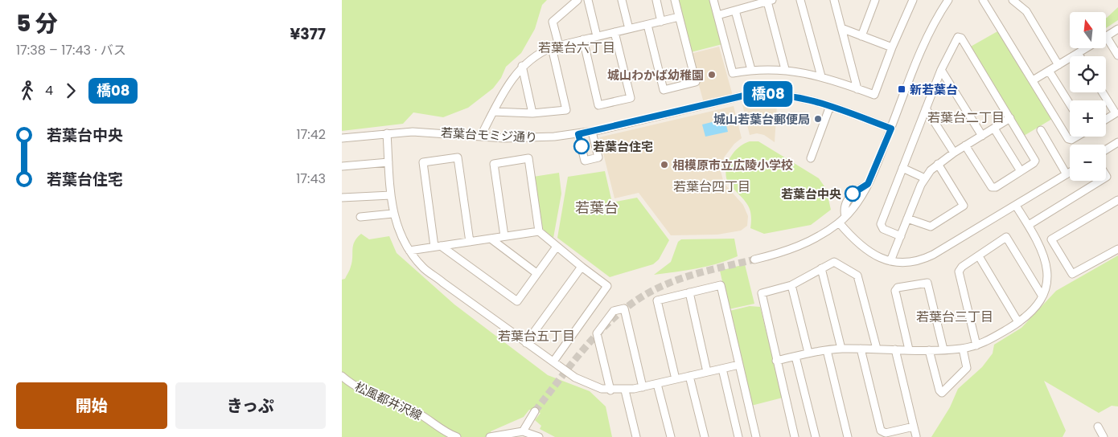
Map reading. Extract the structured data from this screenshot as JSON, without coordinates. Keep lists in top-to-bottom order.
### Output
{
  "streets": {
    "street": ["若葉台モミジ通り", "松風都井沢線"]
  },
  "districts": [
    "若葉台六丁目",
    "若葉台二丁目",
    "若葉台四丁目",
    "若葉台",
    "若葉台三丁目",
    "若葉台五丁目"
  ],
  "places": {
    "other": [
      "城山わかば幼稚園",
      "城山若葉台郵便局",
      "若葉台住宅",
      "相模原市立広陵小学校",
      "若葉台中央"
    ],
    "transit": ["新若葉台"]
  },
  "lines": ["bus line 橋08"],
  "north": "top",
  "page": {
    "heading": ["5 分", "17:38 – 17:43 · バス", "¥377"],
    "on_map": "橋08",
    "map_buttons": ["+", "−"],
    "legs": ["4", "橋08"],
    "list": [
      {
        "name": "若葉台中央",
        "value": "17:42"
      },
      {
        "name": "若葉台住宅",
        "value": "17:43"
      }
    ],
    "buttons": ["開始", "きっぷ"]
  }
}
